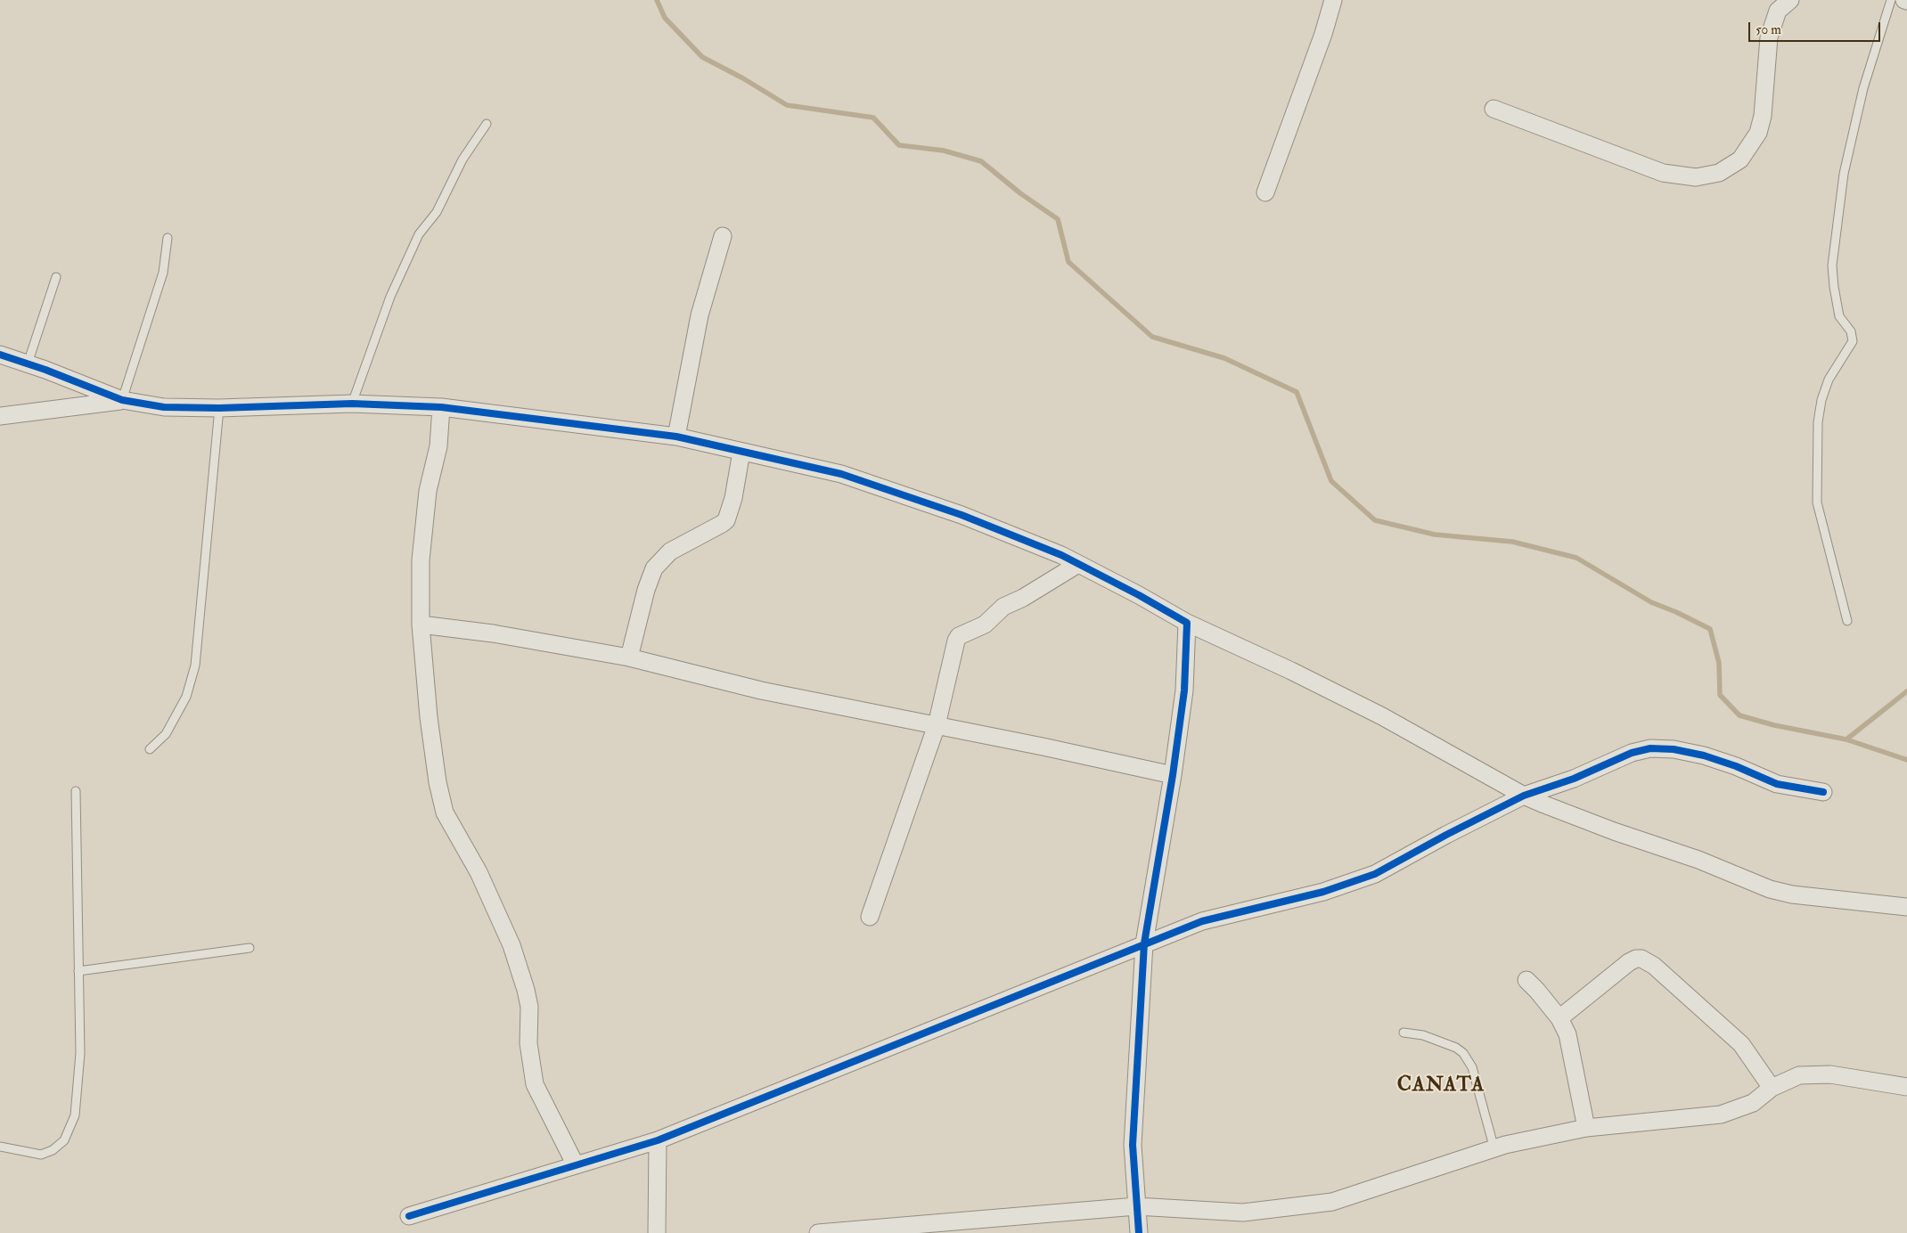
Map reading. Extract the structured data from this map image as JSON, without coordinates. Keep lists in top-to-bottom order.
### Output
{
  "districts": ["CANATA"],
  "scale_bar": "50 m"
}
